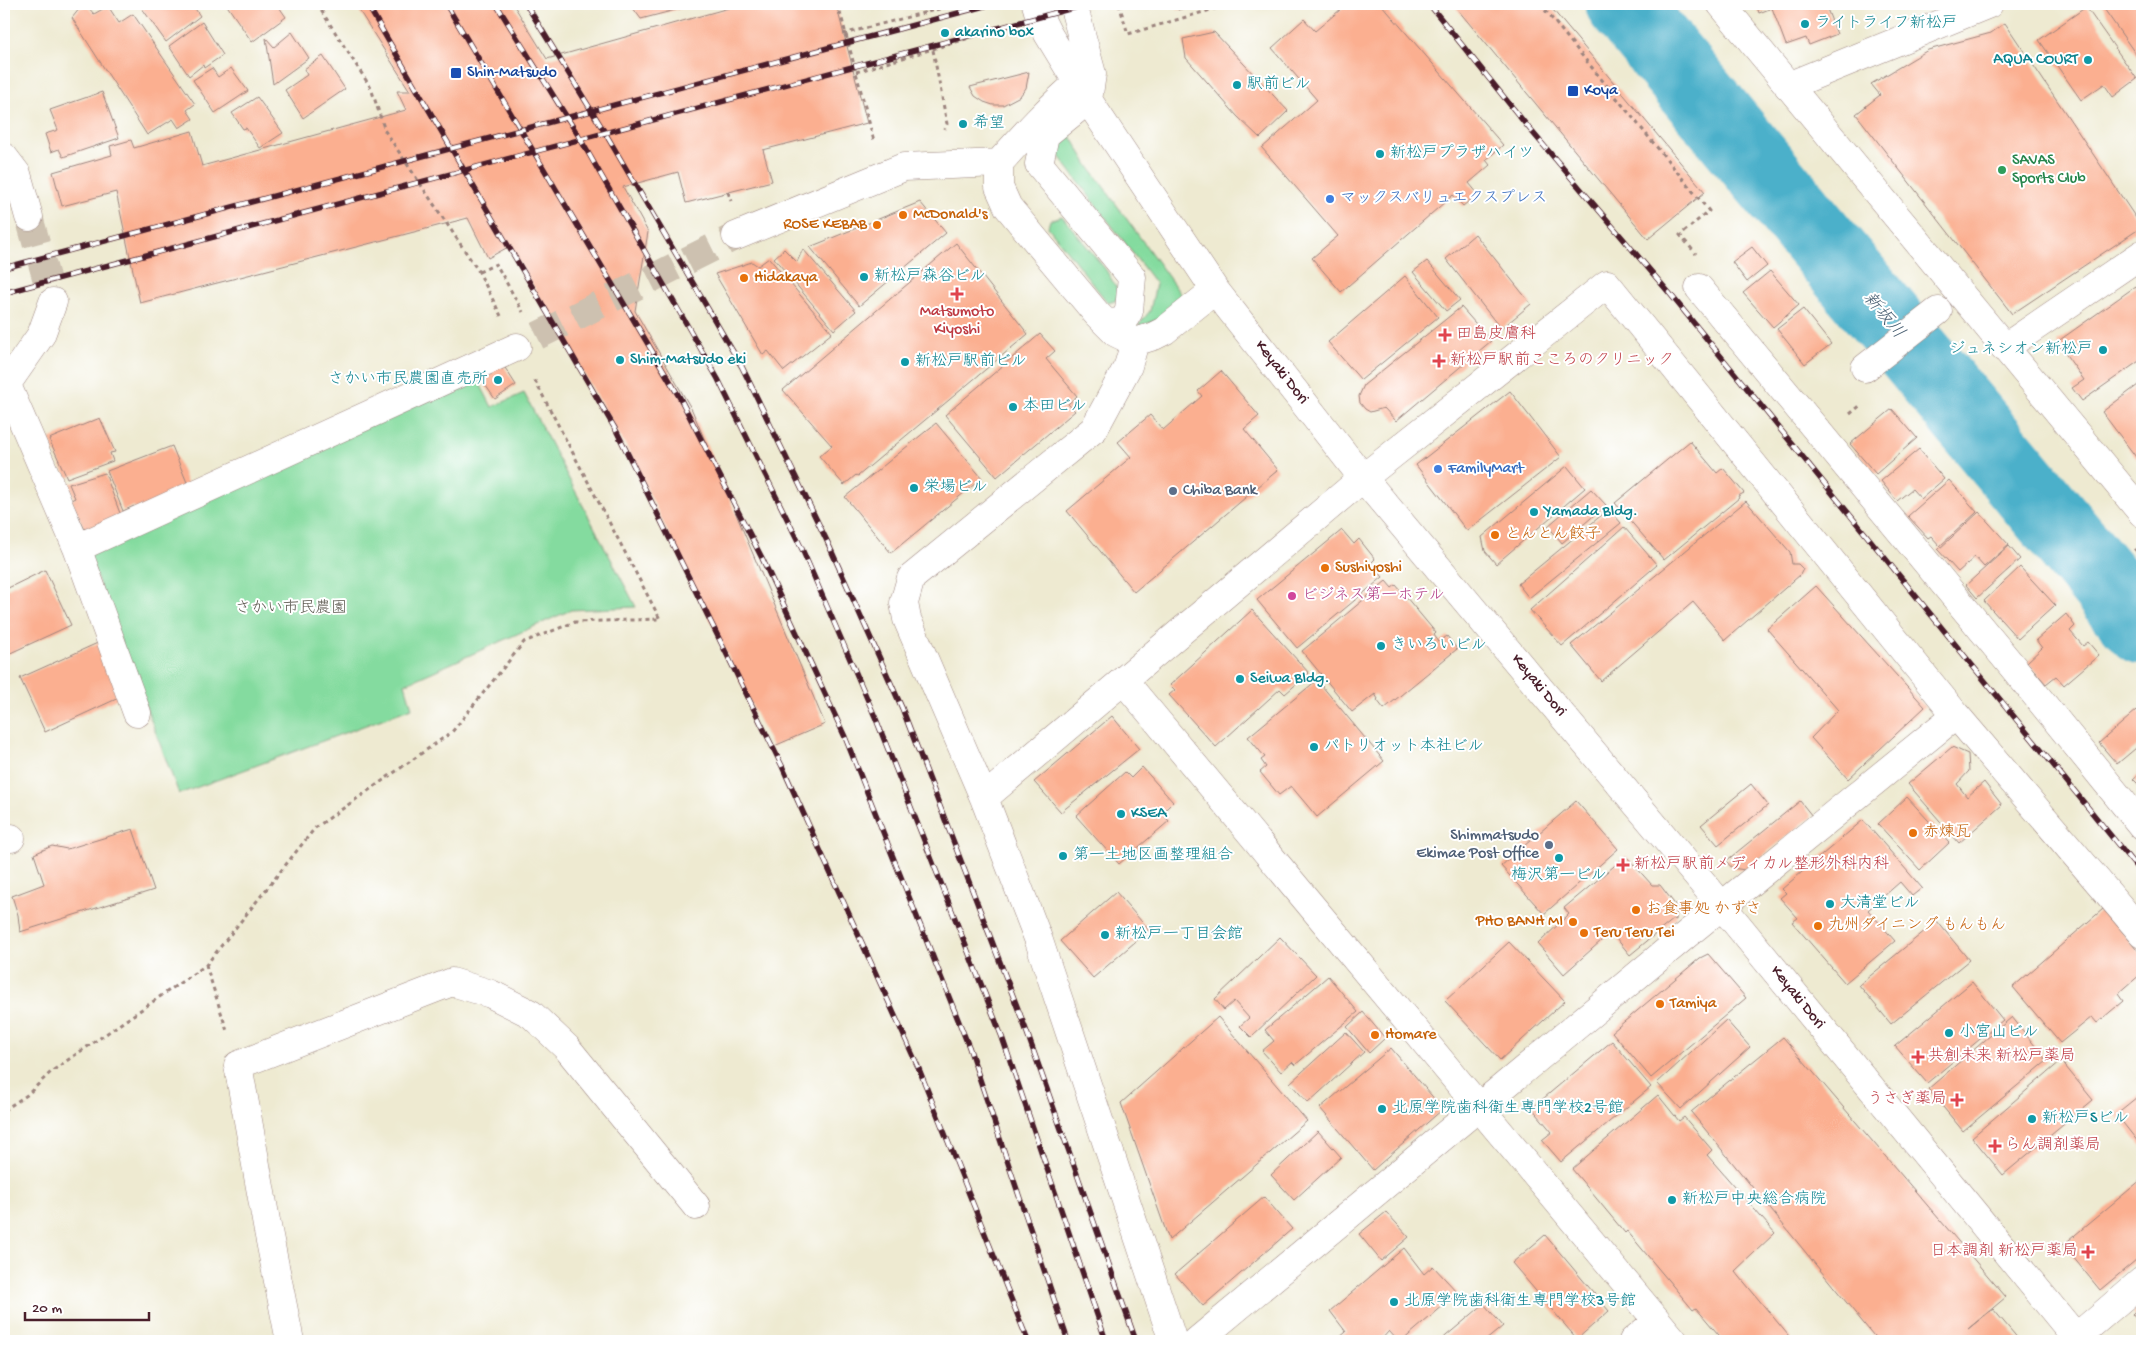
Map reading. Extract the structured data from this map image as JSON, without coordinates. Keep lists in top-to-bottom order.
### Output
{
  "streets": {
    "street": ["Keyaki Dori"]
  },
  "water": ["新坂川"],
  "parks": ["さかい市民農園"],
  "places": {
    "other": [
      "ライトライフ新松戸",
      "akarino box",
      "AQUA COURT",
      "駅前ビル",
      "希望",
      "新松戸プラザハイツ",
      "SAVAS Sports Club",
      "マックスバリュエクスプレス",
      "McDonald's",
      "ROSE KEBAB",
      "新松戸森谷ビル",
      "Hidakaya",
      "ジュネシオン新松戸",
      "Shim-Matsudo eki",
      "新松戸駅前ビル",
      "さかい市民農園直売所",
      "本田ビル",
      "FamilyMart",
      "栄場ビル",
      "Chiba Bank",
      "Yamada Bldg.",
      "とんとん餃子",
      "Sushiyoshi",
      "ビジネス第一ホテル",
      "きいろいビル",
      "Seiwa Bldg.",
      "パトリオット本社ビル",
      "KSEA",
      "赤煉瓦",
      "Shimmatsudo Ekimae Post Office",
      "第一土地区画整理組合",
      "梅沢第一ビル",
      "大清堂ビル",
      "お食事処 かずさ",
      "PHO BANH MI",
      "九州ダイニング もんもん",
      "Teru Teru Tei",
      "新松戸一丁目会館",
      "Tamiya",
      "小宮山ビル",
      "Homare",
      "北原学院歯科衛生専門学校2号館",
      "新松戸Sビル",
      "新松戸中央総合病院",
      "北原学院歯科衛生専門学校3号館"
    ],
    "transit": ["Shin-Matsudo", "Koya"],
    "health": [
      "Matsumoto Kiyoshi",
      "田島皮膚科",
      "新松戸駅前こころのクリニック",
      "新松戸駅前メディカル整形外科内科",
      "共創未来 新松戸薬局",
      "うさぎ薬局",
      "らん調剤薬局",
      "日本調剤 新松戸薬局"
    ]
  },
  "scale_bar": "20 m"
}
